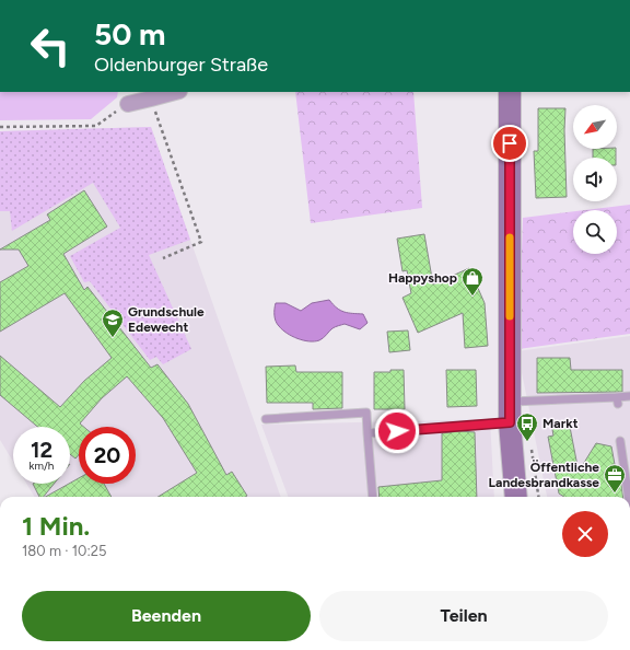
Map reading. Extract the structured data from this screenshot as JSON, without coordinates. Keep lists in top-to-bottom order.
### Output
{
  "places": {
    "shop": ["Happyshop"],
    "school or university": ["Grundschule Edewecht"],
    "bus stop": ["Markt"],
    "office": ["Öffentliche Landesbrandkasse"]
  },
  "north": "bottom left",
  "page": {
    "turn": ["50 m", "Oldenburger Straße"],
    "speed": "12 km/h",
    "limit": "20",
    "heading": ["1 Min.", "180 m · 10:25"],
    "buttons": ["Beenden", "Teilen"]
  }
}
